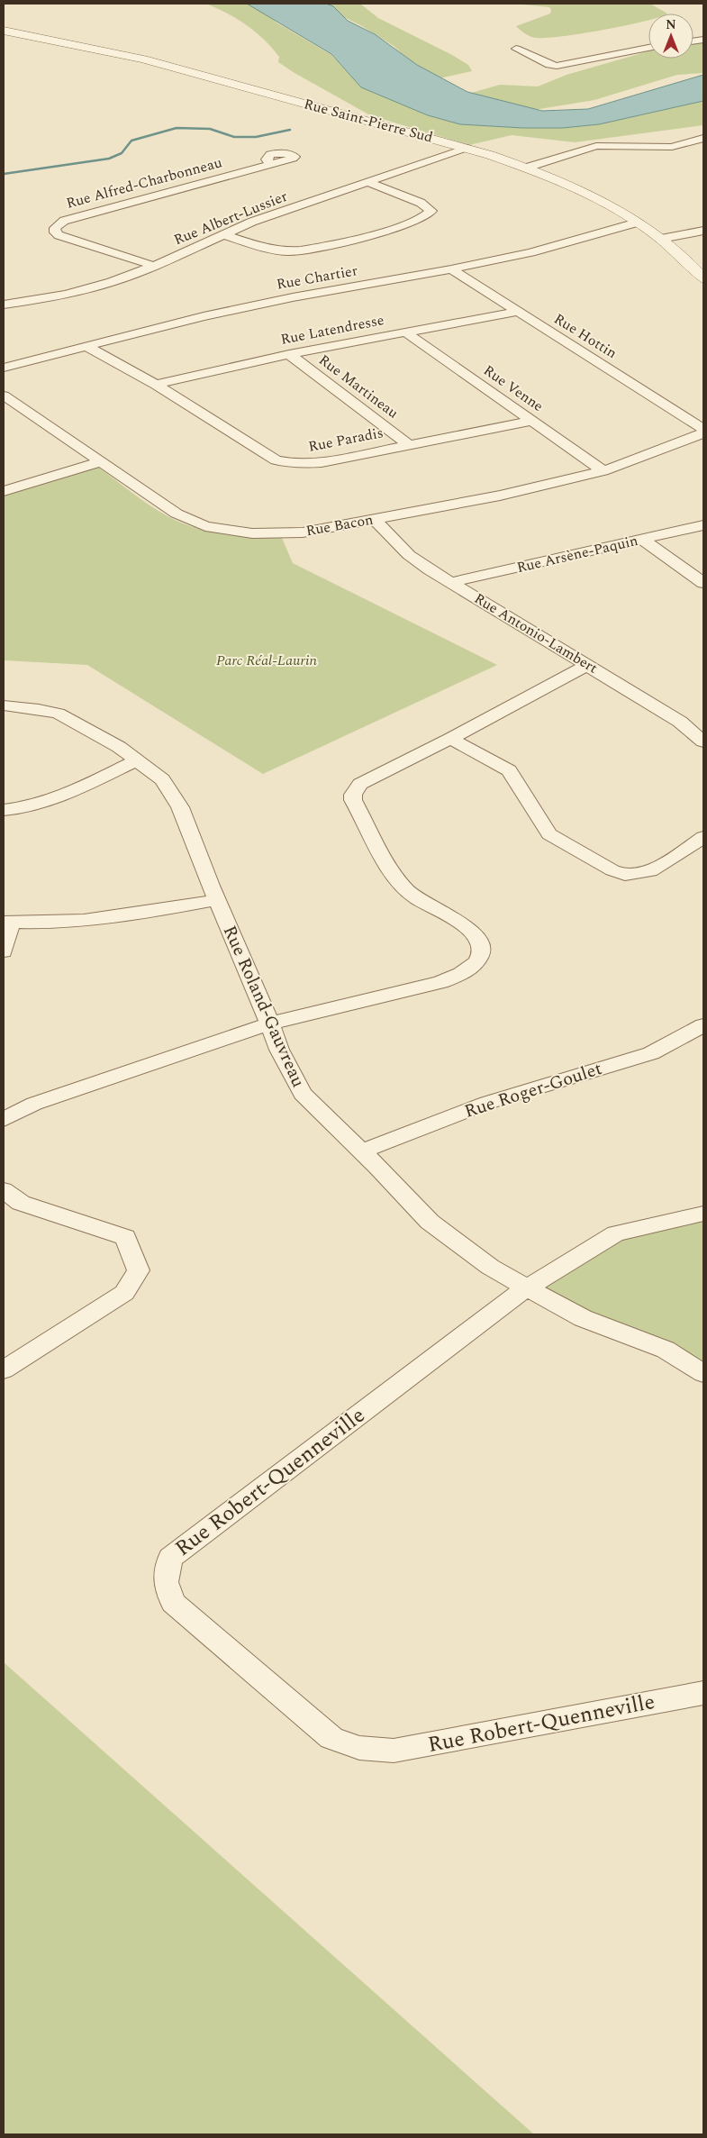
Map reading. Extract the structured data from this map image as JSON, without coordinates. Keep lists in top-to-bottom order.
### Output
{
  "streets": {
    "street": [
      "Rue Saint-Pierre Sud",
      "Rue Alfred-Charbonneau",
      "Rue Albert-Lussier",
      "Rue Chartier",
      "Rue Latendresse",
      "Rue Hottin",
      "Rue Martineau",
      "Rue Venne",
      "Rue Paradis",
      "Rue Bacon",
      "Rue Arsène-Paquin",
      "Rue Antonio-Lambert",
      "Rue Roland-Gauvreau",
      "Rue Roger-Goulet",
      "Rue Robert-Quenneville"
    ]
  },
  "crossings": [
    ["Rue Saint-Pierre Sud", "Rue Albert-Lussier"],
    ["Rue Saint-Pierre Sud", "Rue Chartier"],
    ["Rue Alfred-Charbonneau", "Rue Albert-Lussier"],
    ["Rue Chartier", "Rue Hottin"],
    ["Rue Chartier", "Rue Paradis"],
    ["Rue Latendresse", "Rue Hottin"],
    ["Rue Latendresse", "Rue Martineau"],
    ["Rue Latendresse", "Rue Venne"],
    ["Rue Latendresse", "Rue Paradis"],
    ["Rue Martineau", "Rue Paradis"],
    ["Rue Venne", "Rue Paradis"],
    ["Rue Venne", "Rue Bacon"],
    ["Rue Bacon", "Rue Antonio-Lambert"],
    ["Rue Arsène-Paquin", "Rue Antonio-Lambert"],
    ["Rue Roland-Gauvreau", "Rue Roger-Goulet"],
    ["Rue Roland-Gauvreau", "Rue Robert-Quenneville"]
  ],
  "parks": ["Parc Réal-Laurin"],
  "north": "top"
}
